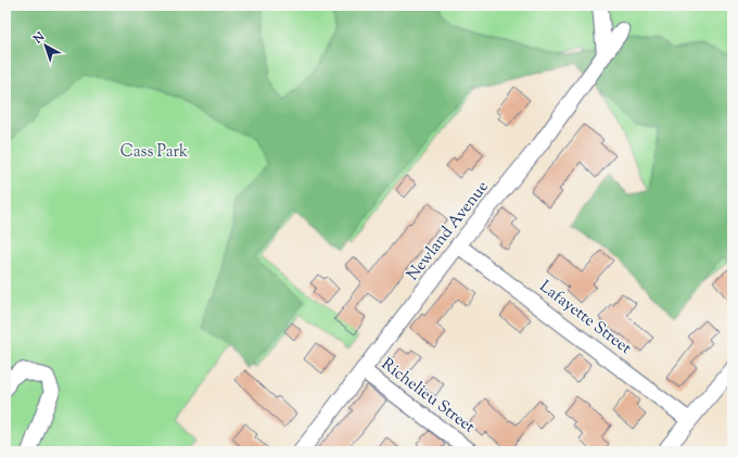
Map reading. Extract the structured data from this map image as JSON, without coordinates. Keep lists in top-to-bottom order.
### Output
{
  "streets": {
    "street": ["Newland Avenue", "Lafayette Street", "Richelieu Street"]
  },
  "crossings": [
    ["Newland Avenue", "Lafayette Street"],
    ["Newland Avenue", "Richelieu Street"]
  ],
  "parks": ["Cass Park"],
  "north": "top left"
}
